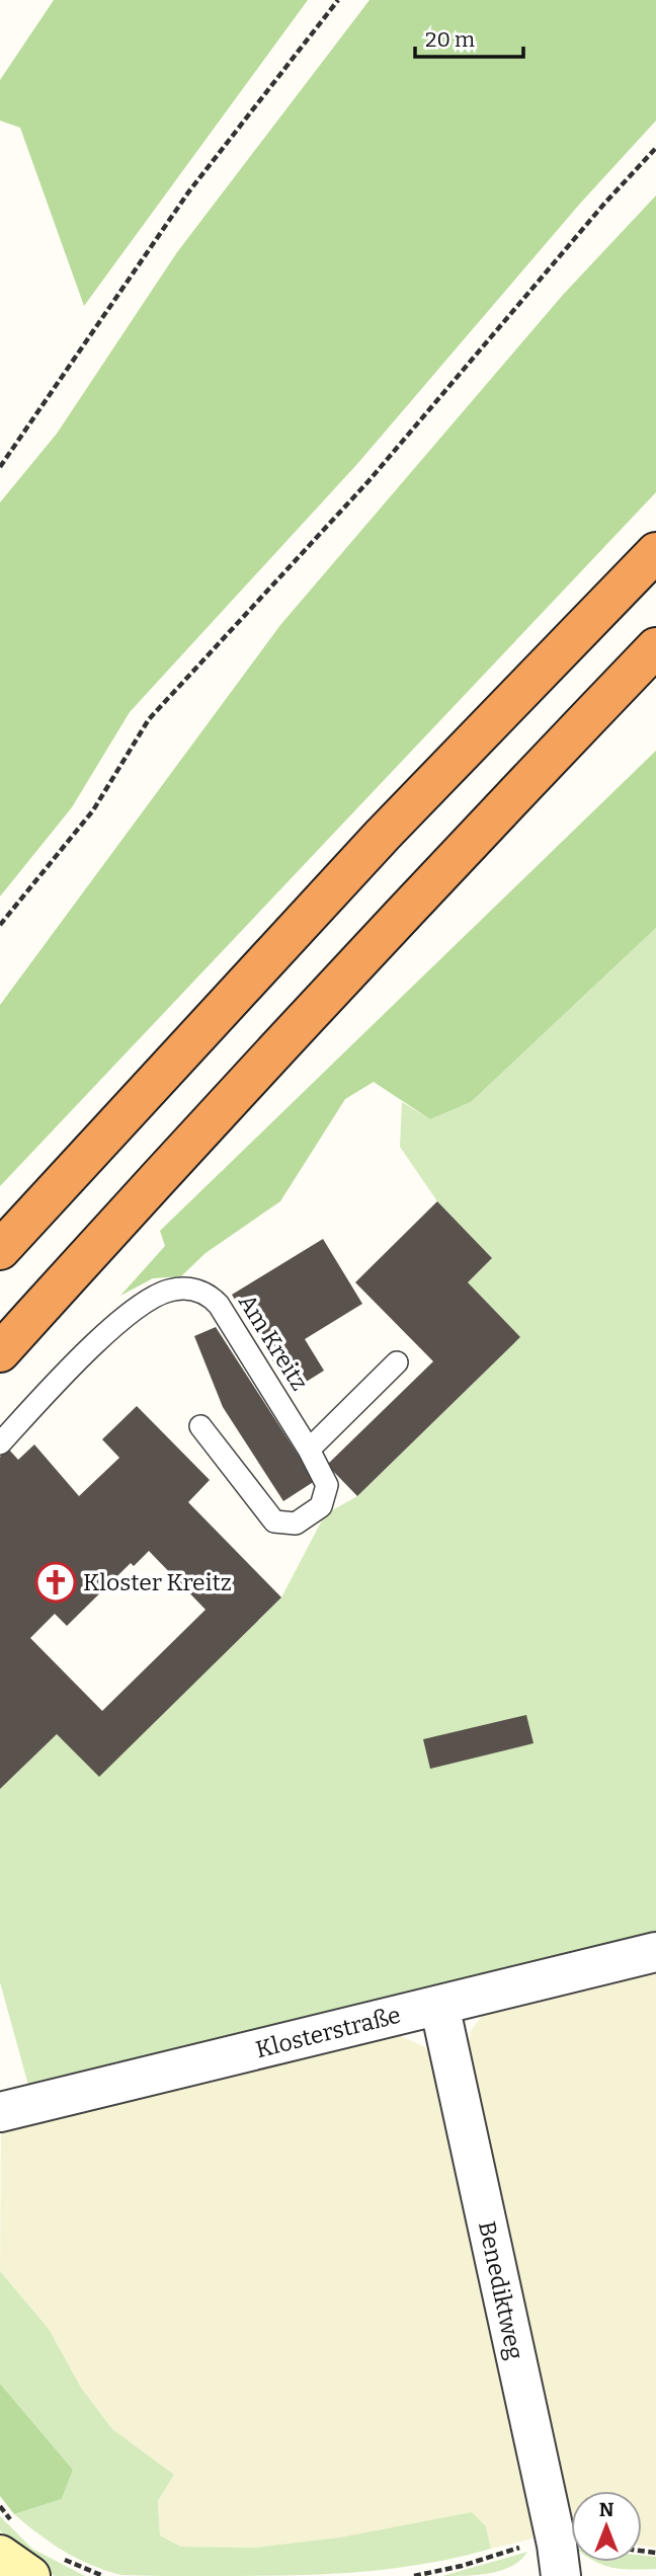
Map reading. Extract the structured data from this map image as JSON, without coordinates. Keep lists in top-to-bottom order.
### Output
{
  "streets": {
    "street": ["Klosterstraße", "Benediktweg"],
    "lane": ["Am Kreitz"]
  },
  "crossings": [
    ["Klosterstraße", "Benediktweg"]
  ],
  "places": {
    "church": ["Kloster Kreitz"]
  },
  "scale_bar": "20 m",
  "north": "top"
}
